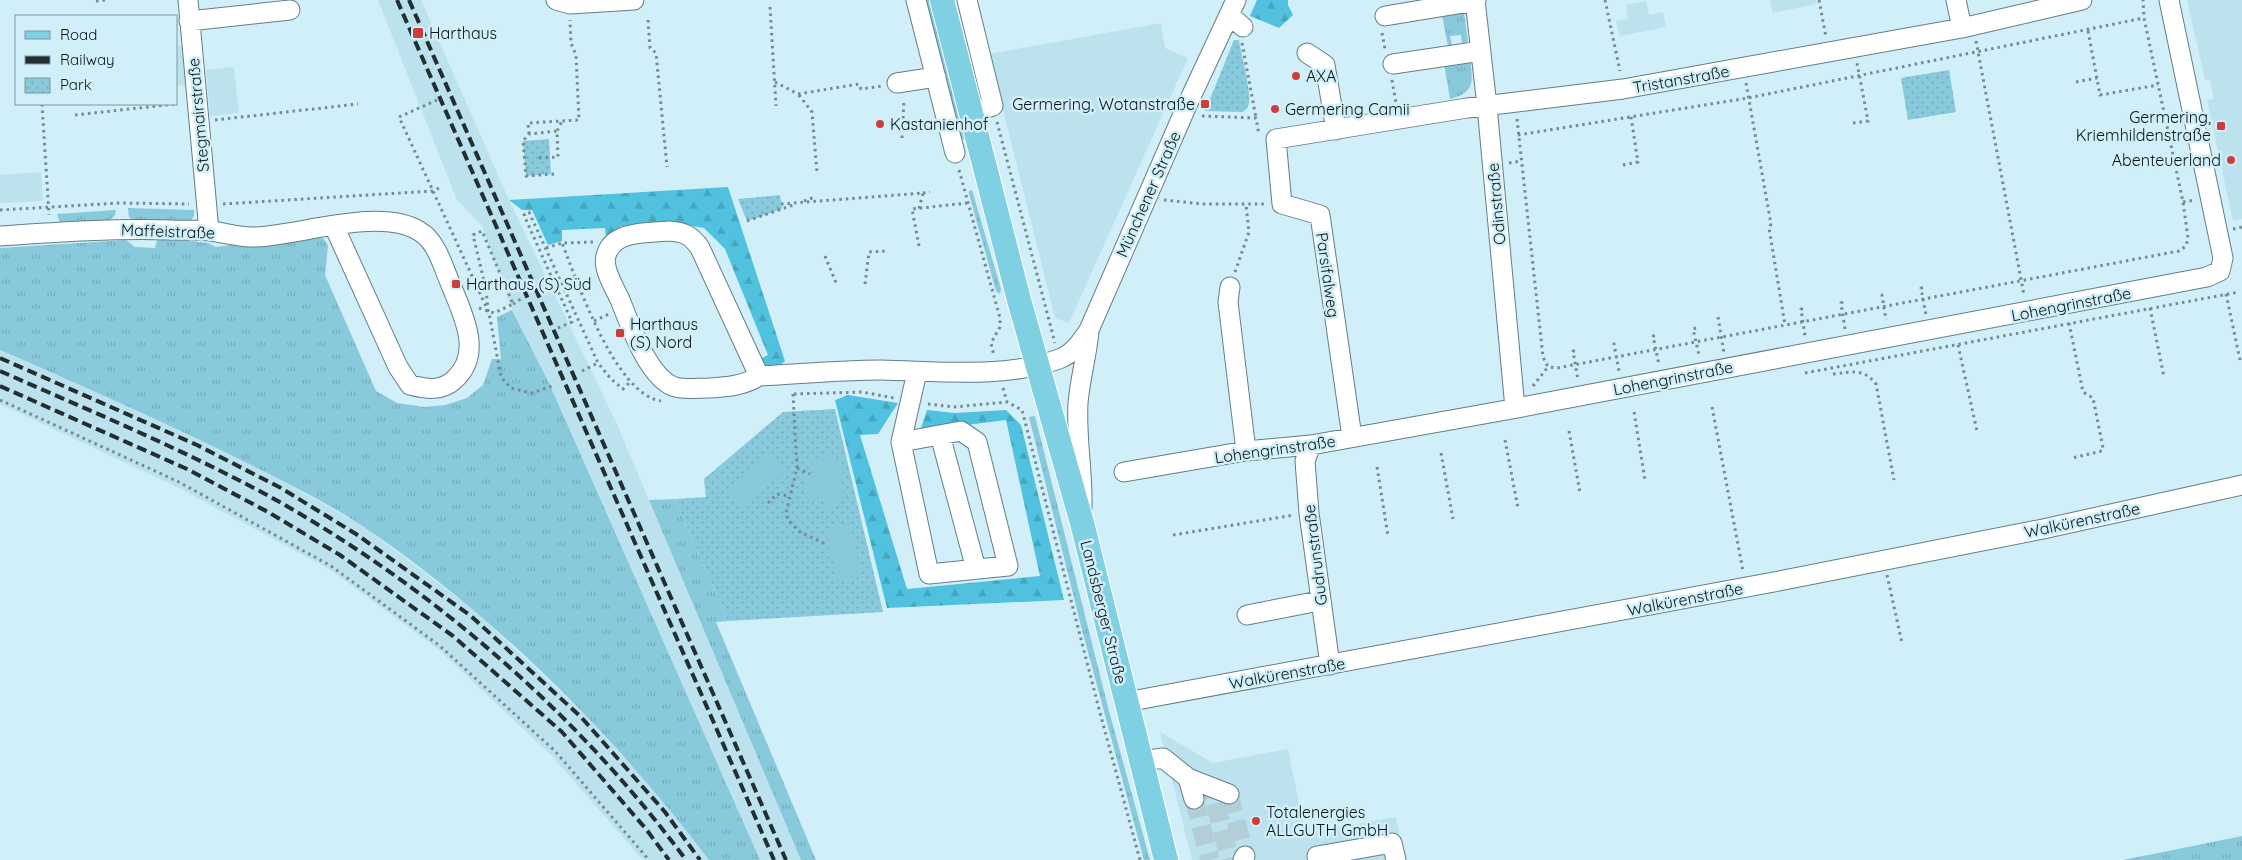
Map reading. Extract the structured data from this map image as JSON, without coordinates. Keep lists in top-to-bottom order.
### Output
{
  "streets": {
    "main road": ["Landsberger Straße"],
    "street": [
      "Tristanstraße",
      "Stegmairstraße",
      "Münchener Straße",
      "Odinstraße",
      "Maffeistraße",
      "Parsifalweg",
      "Lohengrinstraße",
      "Walkürenstraße",
      "Gudrunstraße"
    ]
  },
  "crossings": [
    ["Tristanstraße", "Odinstraße"],
    ["Tristanstraße", "Parsifalweg"],
    ["Stegmairstraße", "Maffeistraße"],
    ["Münchener Straße", "Landsberger Straße"],
    ["Odinstraße", "Lohengrinstraße"],
    ["Parsifalweg", "Lohengrinstraße"],
    ["Lohengrinstraße", "Gudrunstraße"],
    ["Walkürenstraße", "Gudrunstraße"],
    ["Walkürenstraße", "Landsberger Straße"]
  ],
  "places": {
    "transit": [
      "Harthaus",
      "Germering, Wotanstraße",
      "Germering, Kriemhildenstraße",
      "Harthaus (S) Süd",
      "Harthaus (S) Nord"
    ],
    "other": [
      "AXA",
      "Germering Camii",
      "Kastanienhof",
      "Abenteuerland",
      "Totalenergies ALLGUTH GmbH"
    ]
  },
  "legend": ["Road", "Railway", "Park"]
}
